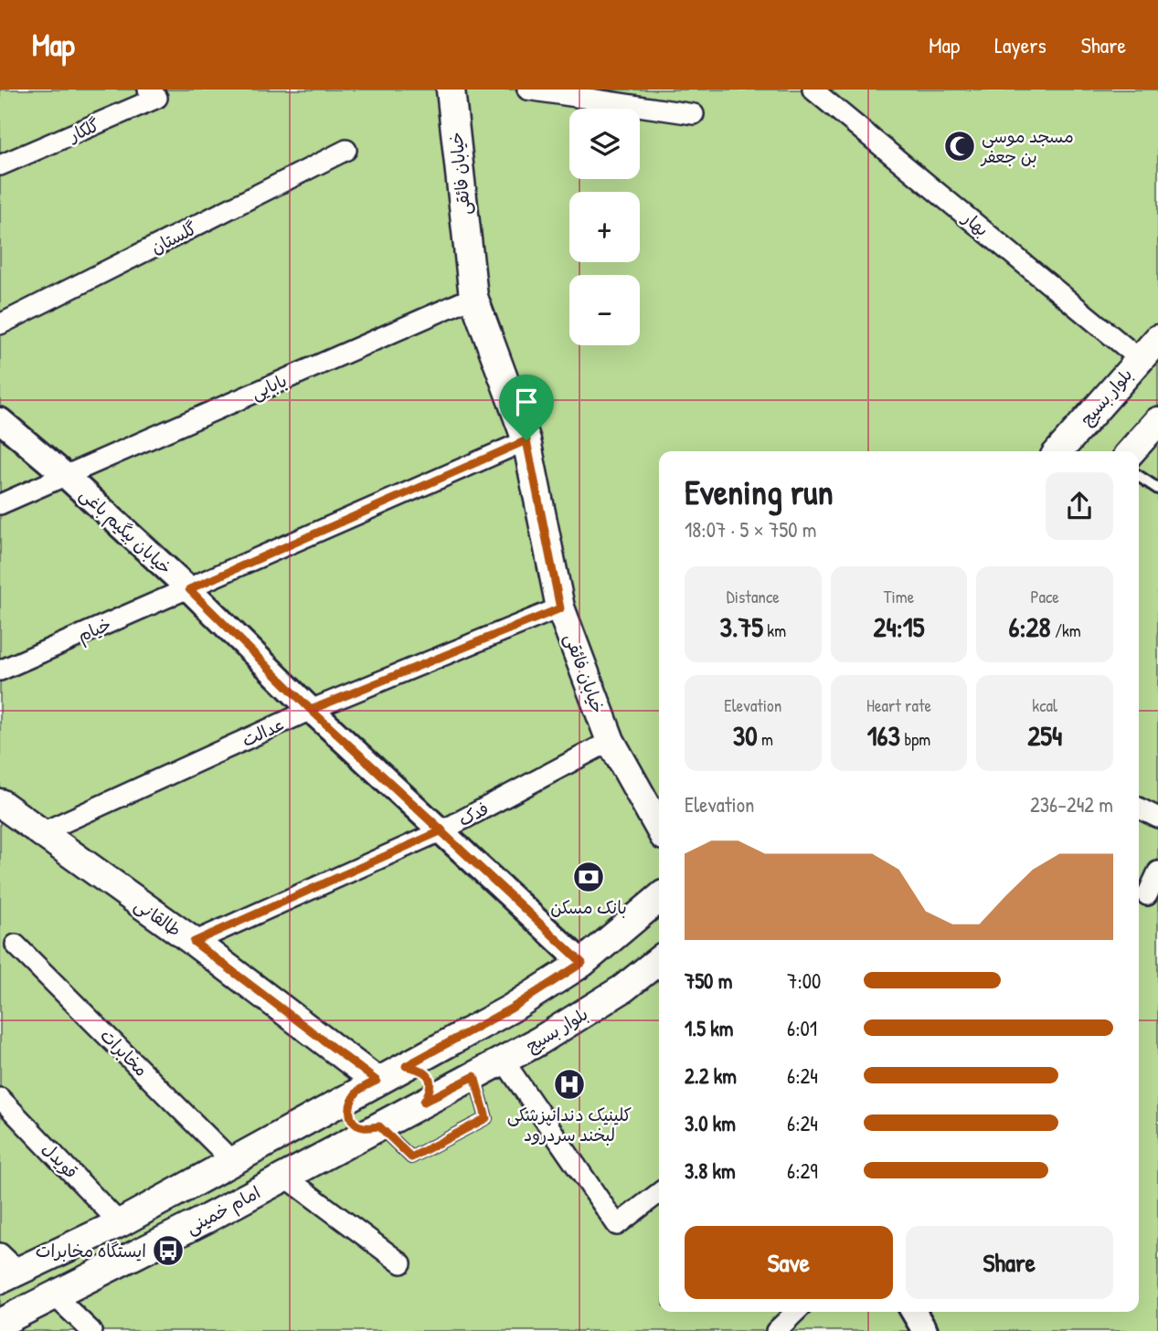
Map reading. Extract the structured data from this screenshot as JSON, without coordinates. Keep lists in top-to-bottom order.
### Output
{
  "streets": {
    "main road": [
      "خیابان فائقی",
      "بلوار بسیج",
      "طالقانی",
      "امام خمینی"
    ],
    "street": [
      "گلکار",
      "بهار",
      "گلستان",
      "بابایی",
      "خیابان بیگیم باغی",
      "خیام",
      "عدالت",
      "فدک",
      "مخابرات",
      "قویدل"
    ]
  },
  "crossings": [
    ["خیابان فائقی", "بابایی"],
    ["خیابان فائقی", "خیام"],
    ["خیابان فائقی", "عدالت"],
    ["خیابان فائقی", "فدک"],
    ["بهار", "بلوار بسیج"],
    ["بابایی", "خیابان بیگیم باغی"],
    ["بلوار بسیج", "امام خمینی"],
    ["خیابان بیگیم باغی", "خیام"],
    ["خیابان بیگیم باغی", "عدالت"],
    ["خیابان بیگیم باغی", "فدک"],
    ["عدالت", "طالقانی"],
    ["فدک", "طالقانی"]
  ],
  "places": {
    "mosque": ["مسجد موسی بن جعفر"],
    "bank": ["بانک مسکن"],
    "hospital": ["کلینیک دندانپزشکی لبخند سردرود"],
    "bus stop": ["ایستگاه مخابرات"]
  },
  "page": {
    "header": "Map",
    "nav": ["Map", "Layers", "Share"],
    "map_buttons": ["+", "−"],
    "heading": ["Evening run", "18:07 · 5 × 750 m"],
    "stats": [
      ["Distance", "3.75 km"],
      ["Time", "24:15"],
      ["Pace", "6:28 /km"],
      ["Elevation", "30 m"],
      ["Heart rate", "163 bpm"],
      ["kcal", "254"]
    ],
    "chart": ["Elevation", "236–242 m"],
    "list": [
      {
        "name": "750 m",
        "note": "7:00"
      },
      {
        "name": "1.5 km",
        "note": "6:01"
      },
      {
        "name": "2.2 km",
        "note": "6:24"
      },
      {
        "name": "3.0 km",
        "note": "6:24"
      },
      {
        "name": "3.8 km",
        "note": "6:29"
      }
    ],
    "buttons": ["Save", "Share"]
  }
}
